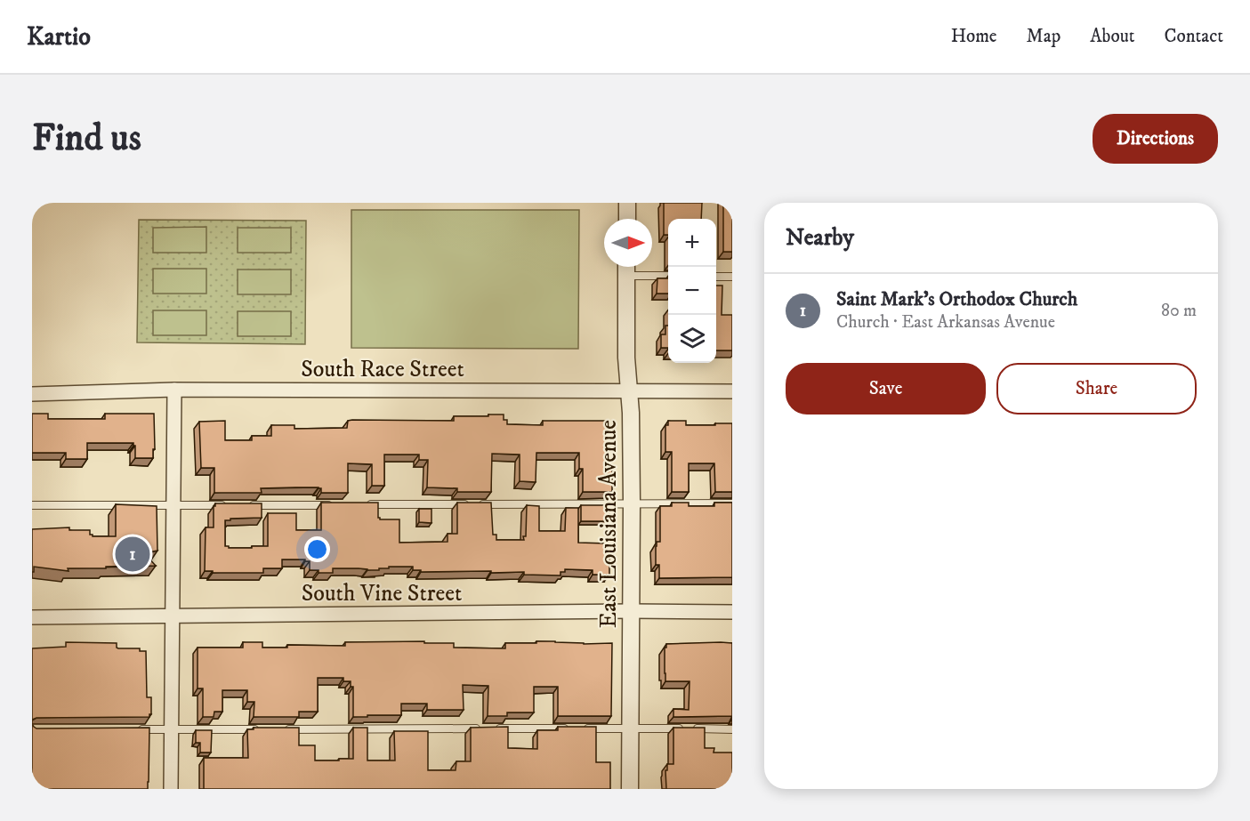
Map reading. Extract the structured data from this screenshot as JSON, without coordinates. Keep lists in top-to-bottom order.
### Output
{
  "streets": {
    "street": ["South Race Street", "East Louisiana Avenue", "South Vine Street"]
  },
  "crossings": [
    ["South Race Street", "East Louisiana Avenue"],
    ["East Louisiana Avenue", "South Vine Street"]
  ],
  "north": "right",
  "page": {
    "header": "Kartio",
    "nav": [
      "Home",
      "Map",
      "About",
      "Contact"
    ],
    "buttons": [
      "Directions",
      ["Save", "Share"]
    ],
    "title": "Find us",
    "heading": "Nearby",
    "map_buttons": ["+", "−"],
    "list": [
      {
        "mark": "1",
        "name": "Saint Mark's Orthodox Church",
        "note": "Church · East Arkansas Avenue",
        "value": "80 m"
      }
    ],
    "pins": "1"
  }
}
